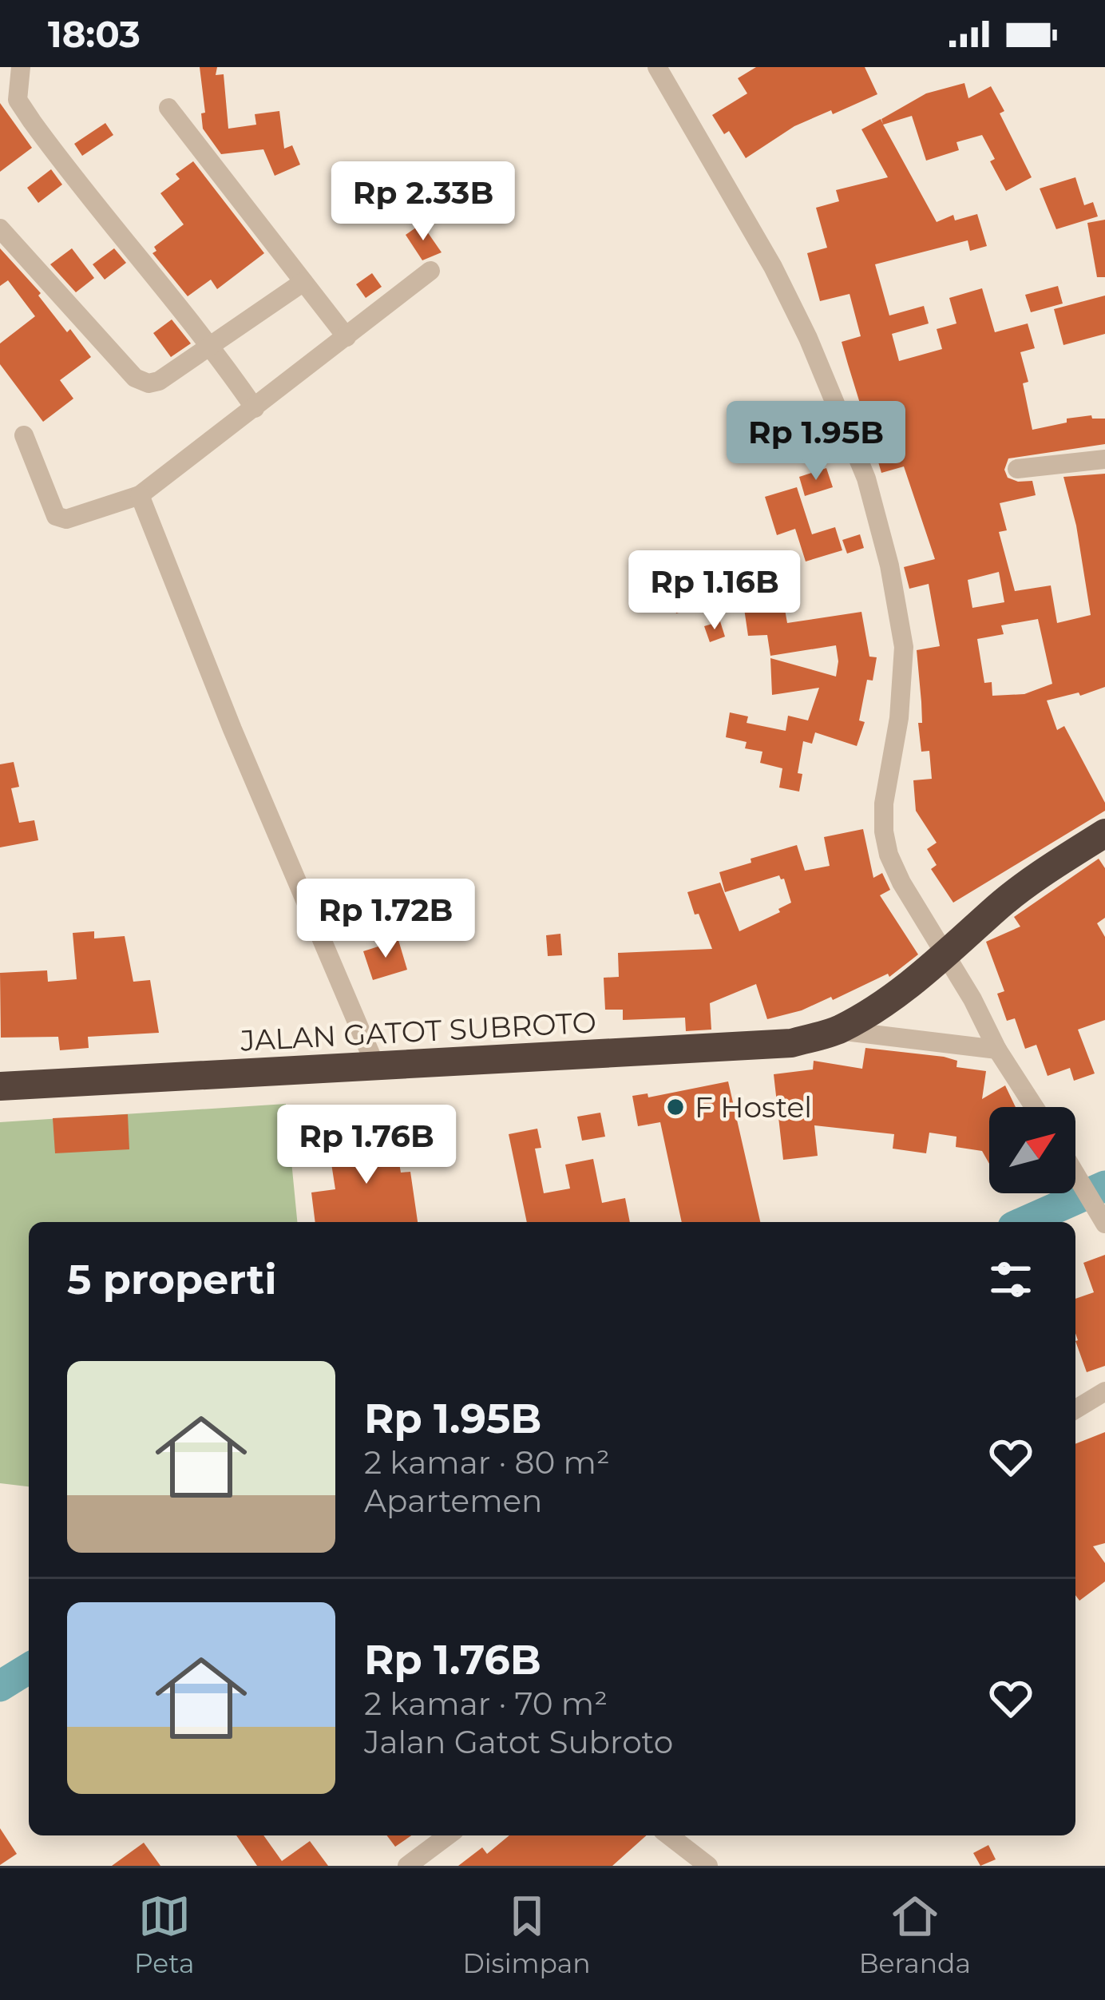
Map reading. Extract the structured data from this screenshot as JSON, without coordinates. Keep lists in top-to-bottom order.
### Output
{
  "streets": {
    "highway": ["JALAN GATOT SUBROTO"]
  },
  "places": ["F Hostel"],
  "north": "top right",
  "page": {
    "status": "18:03",
    "price": [
      "Rp 2.33B",
      "Rp 1.95B",
      "Rp 1.16B",
      "Rp 1.72B",
      "Rp 1.76B"
    ],
    "heading": "5 properti",
    "list": [
      {
        "name": "Rp 1.95B",
        "note": "2 kamar · 80 m² · Apartemen"
      },
      {
        "name": "Rp 1.76B",
        "note": "2 kamar · 70 m² · Jalan Gatot Subroto"
      }
    ],
    "tabs": ["Peta", "Disimpan", "Beranda"]
  }
}
